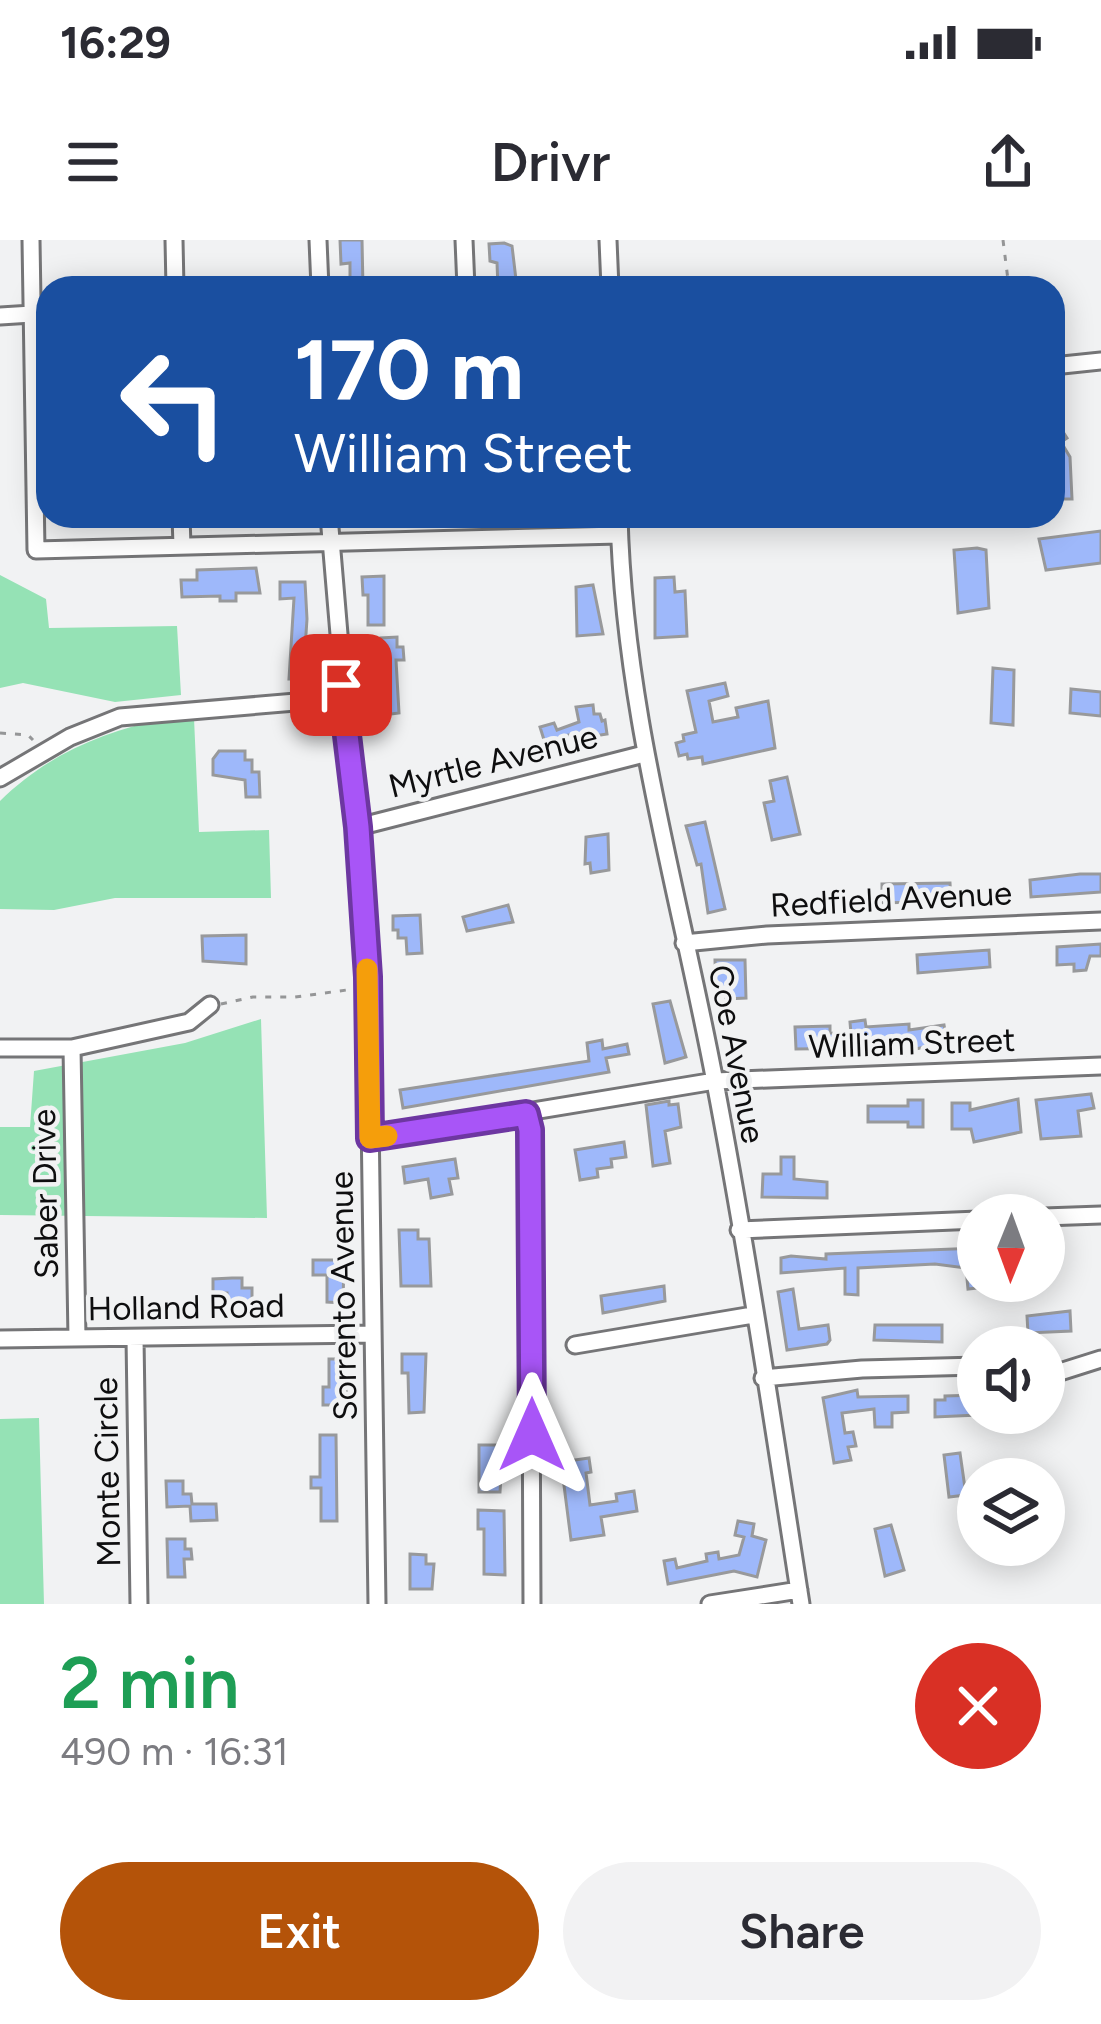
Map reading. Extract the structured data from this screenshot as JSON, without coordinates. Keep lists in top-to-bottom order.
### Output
{
  "streets": {
    "street": [
      "Myrtle Avenue",
      "Redfield Avenue",
      "William Street",
      "Coe Avenue",
      "Saber Drive",
      "Sorrento Avenue",
      "Holland Road",
      "Monte Circle"
    ]
  },
  "crossings": [
    ["Myrtle Avenue", "Coe Avenue"],
    ["Myrtle Avenue", "Sorrento Avenue"],
    ["Redfield Avenue", "Coe Avenue"],
    ["William Street", "Coe Avenue"],
    ["William Street", "Sorrento Avenue"],
    ["Saber Drive", "Holland Road"],
    ["Sorrento Avenue", "Holland Road"],
    ["Holland Road", "Monte Circle"]
  ],
  "north": "bottom",
  "page": {
    "status": "16:29",
    "header": "Drivr",
    "turn": ["170 m", "William Street"],
    "heading": ["2 min", "490 m · 16:31"],
    "buttons": ["Exit", "Share"]
  }
}
